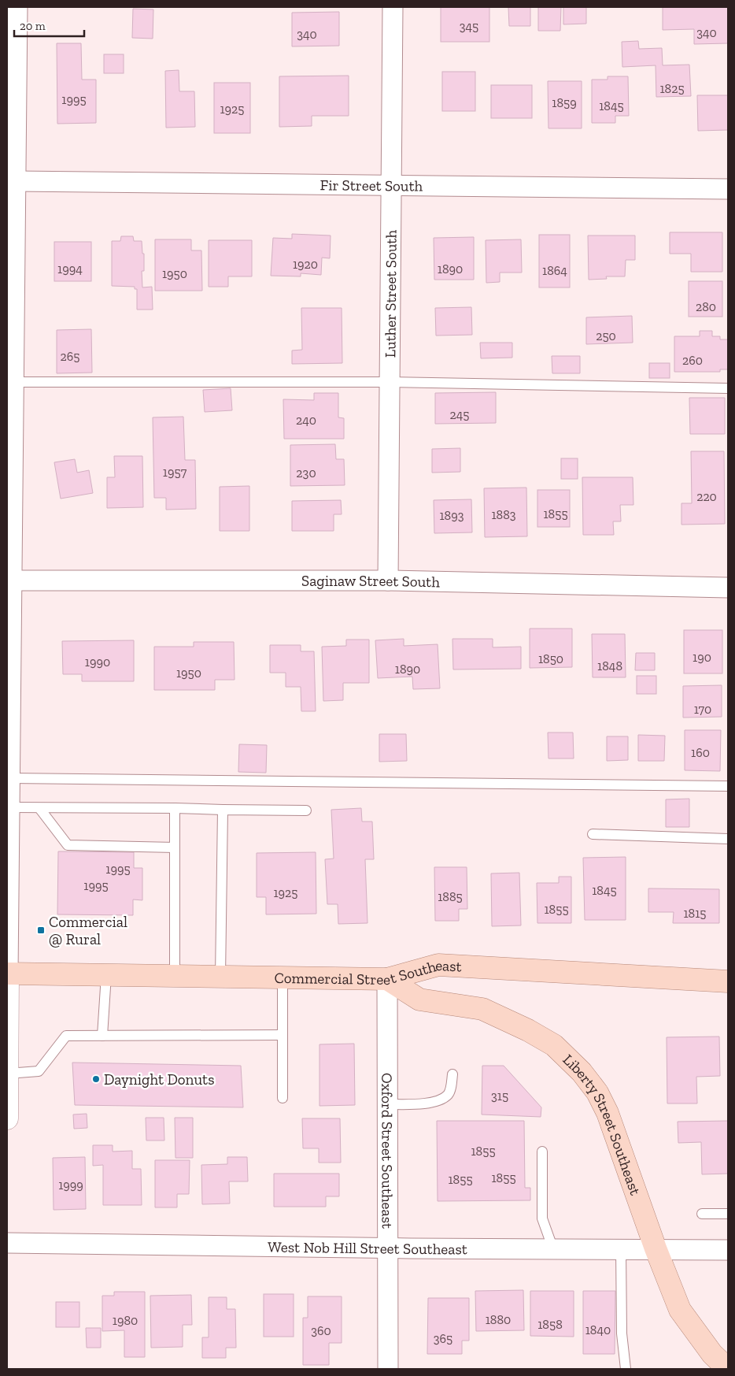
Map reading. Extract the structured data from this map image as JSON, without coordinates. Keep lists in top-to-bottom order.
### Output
{
  "streets": {
    "main road": ["Commercial Street Southeast", "Liberty Street Southeast"],
    "street": [
      "Fir Street South",
      "Luther Street South",
      "Saginaw Street South",
      "Oxford Street Southeast",
      "West Nob Hill Street Southeast"
    ]
  },
  "crossings": [
    ["Fir Street South", "Luther Street South"],
    ["Luther Street South", "Saginaw Street South"],
    ["Commercial Street Southeast", "Liberty Street Southeast"],
    ["Commercial Street Southeast", "Oxford Street Southeast"],
    ["Liberty Street Southeast", "Oxford Street Southeast"],
    ["Liberty Street Southeast", "West Nob Hill Street Southeast"],
    ["Oxford Street Southeast", "West Nob Hill Street Southeast"]
  ],
  "places": {
    "transit": ["Commercial @ Rural"],
    "other": ["Daynight Donuts"]
  },
  "house_numbers": [
    "345",
    "340",
    "340",
    "1825",
    "1995",
    "1859",
    "1845",
    "1925",
    "1920",
    "1994",
    "1890",
    "1864",
    "1950",
    "280",
    "250",
    "265",
    "260",
    "245",
    "240",
    "1957",
    "230",
    "220",
    "1855",
    "1883",
    "1893",
    "190",
    "1850",
    "1990",
    "1848",
    "1890",
    "1950",
    "170",
    "160",
    "1995",
    "1995",
    "1845",
    "1925",
    "1885",
    "1855",
    "1815",
    "315",
    "1855",
    "1855",
    "1855",
    "1999",
    "1880",
    "1980",
    "1858",
    "1840",
    "360",
    "365"
  ],
  "scale_bar": "20 m"
}
